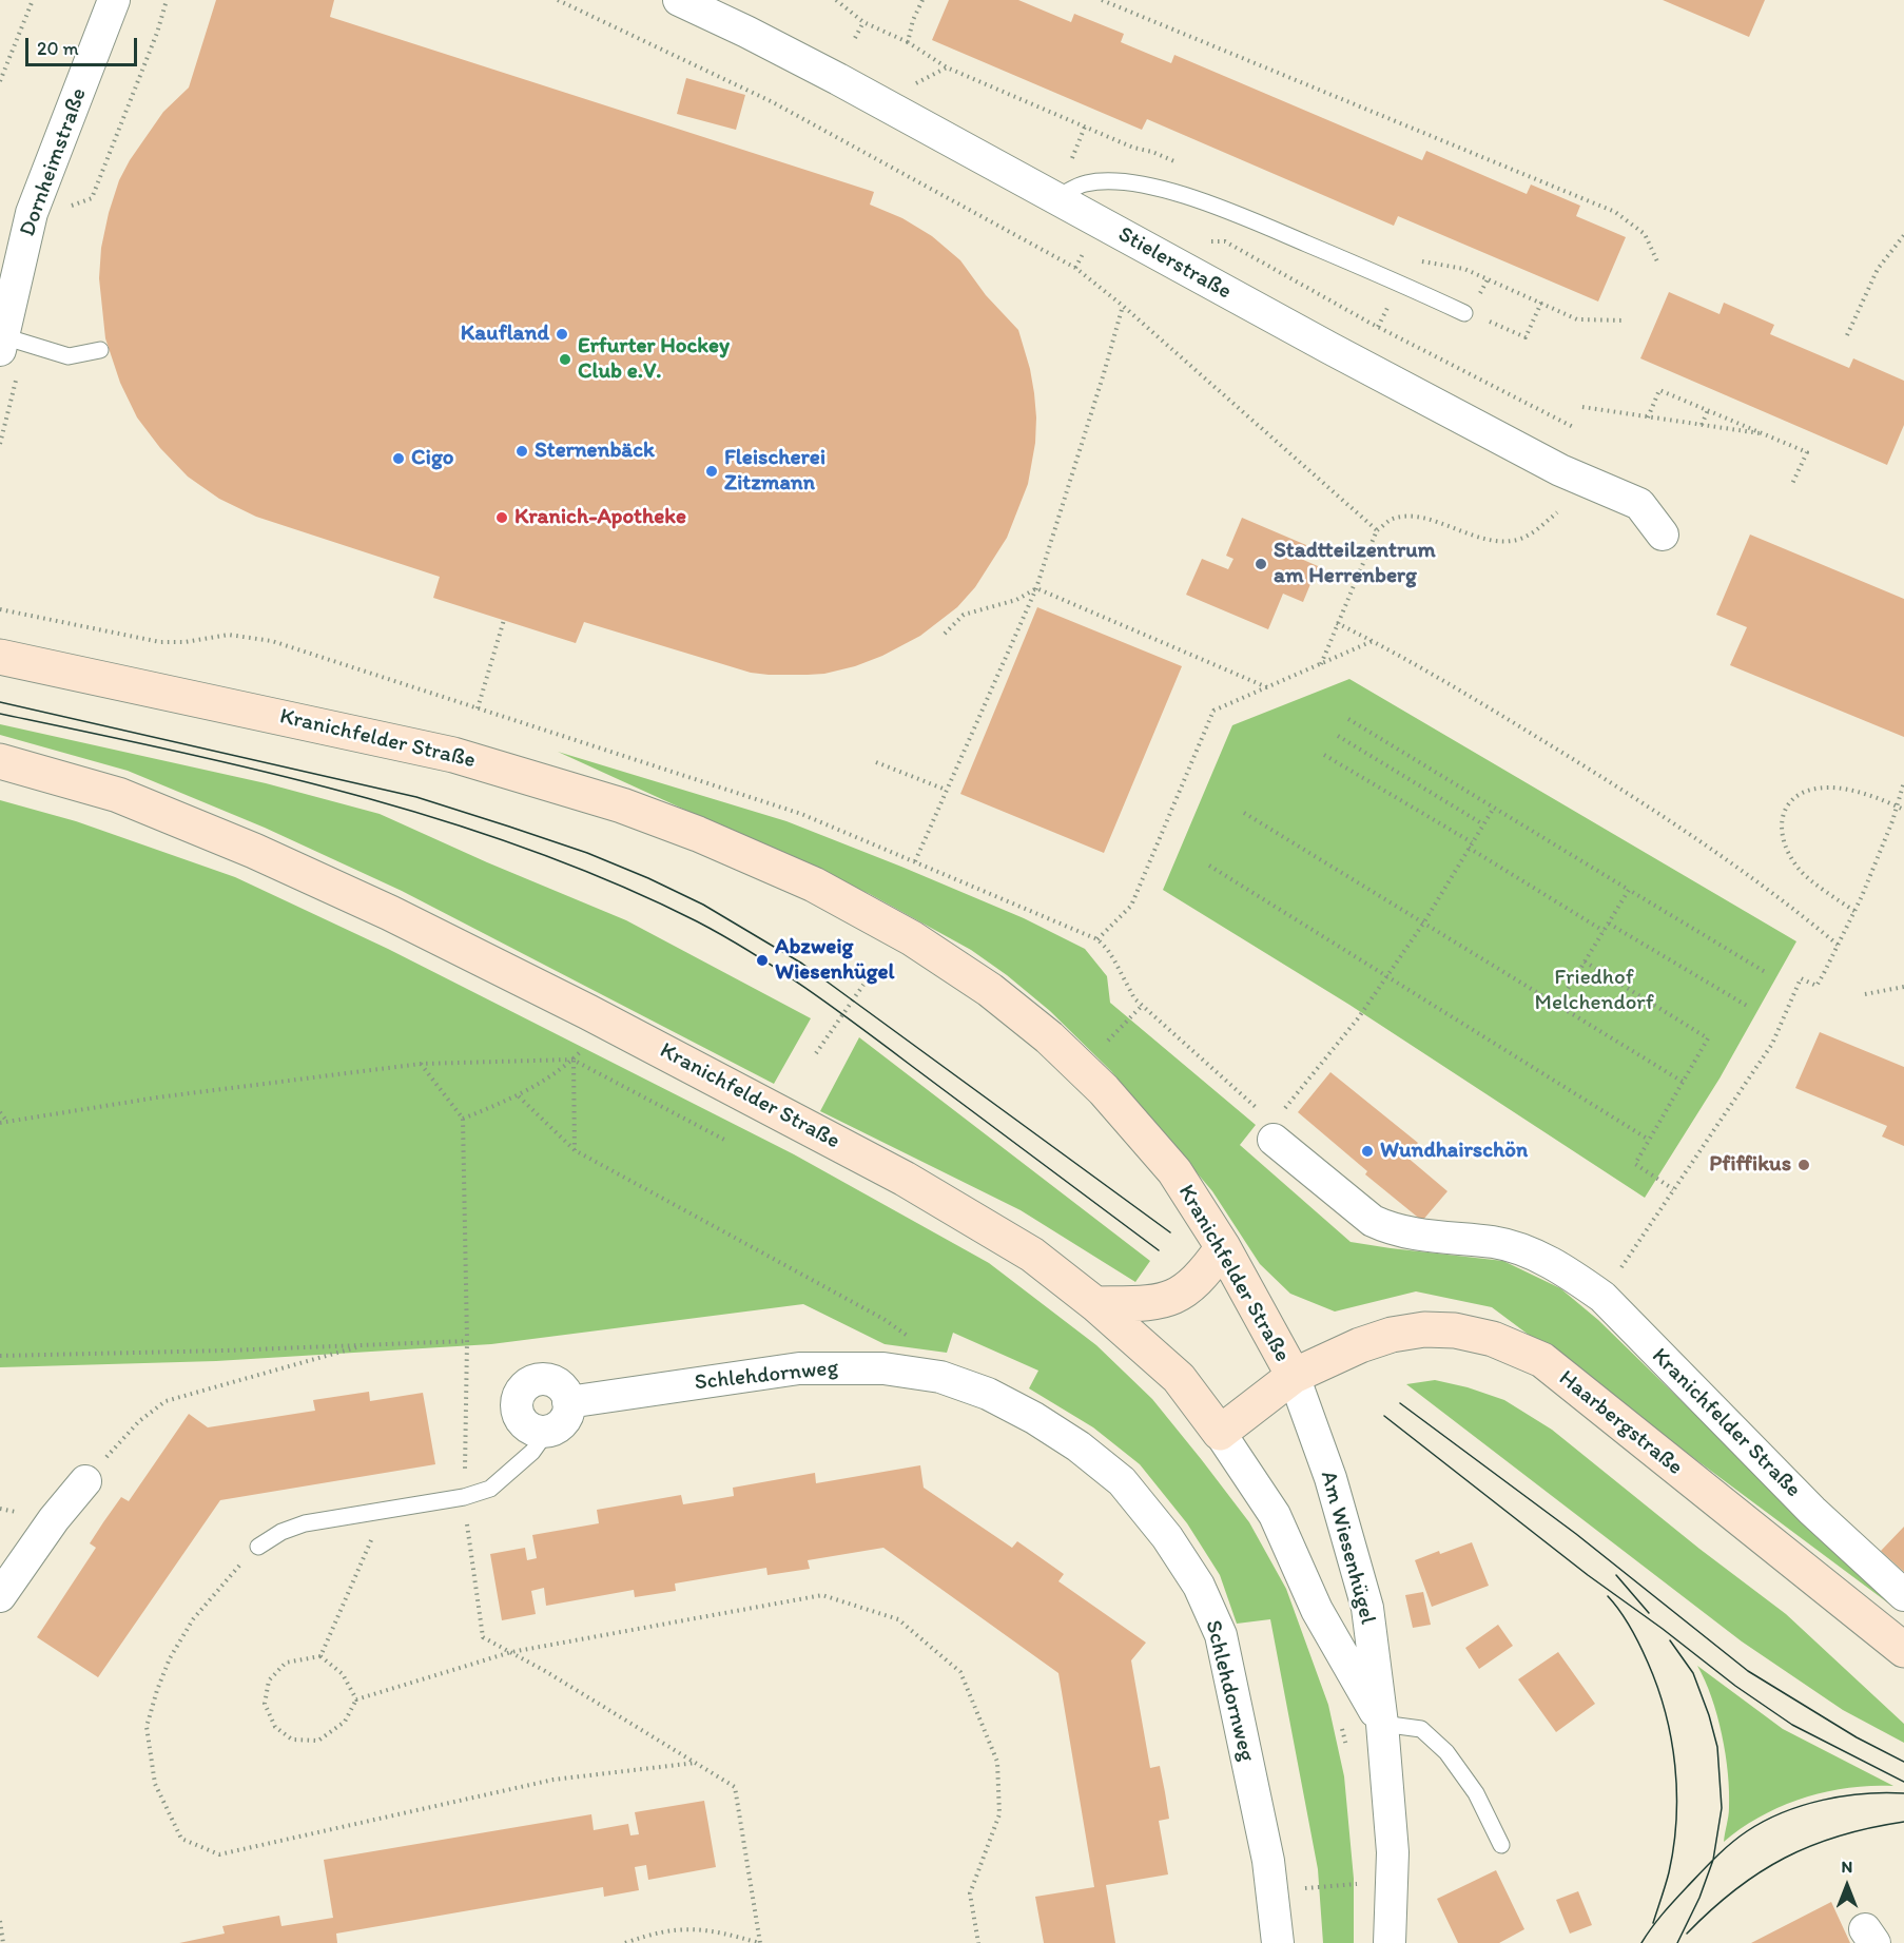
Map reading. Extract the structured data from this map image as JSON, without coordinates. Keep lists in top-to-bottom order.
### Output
{
  "streets": {
    "main road": ["Kranichfelder Straße", "Haarbergstraße"],
    "street": [
      "Dornheimstraße",
      "Stielerstraße",
      "Schlehdornweg",
      "Am Wiesenhügel"
    ]
  },
  "crossings": [
    ["Kranichfelder Straße", "Haarbergstraße"],
    ["Kranichfelder Straße", "Am Wiesenhügel"],
    ["Haarbergstraße", "Am Wiesenhügel"]
  ],
  "parks": ["Friedhof Melchendorf"],
  "places": [
    "Kaufland",
    "Erfurter Hockey Club e.V.",
    "Sternenbäck",
    "Cigo",
    "Fleischerei Zitzmann",
    "Kranich-Apotheke",
    "Stadtteilzentrum am Herrenberg",
    "Abzweig Wiesenhügel",
    "Wundhairschön",
    "Pfiffikus"
  ],
  "scale_bar": "20 m",
  "north": "top"
}
